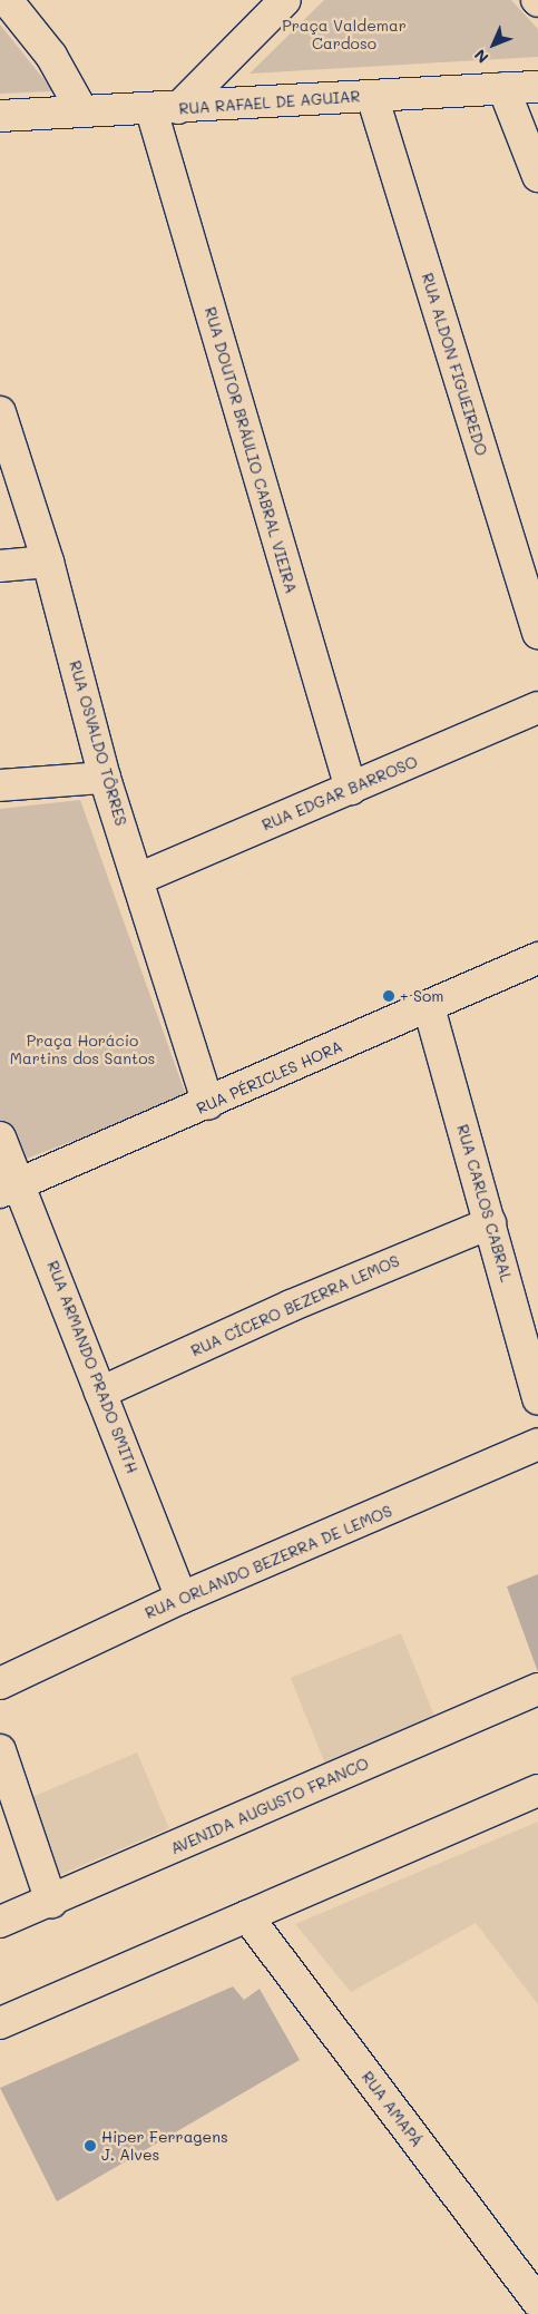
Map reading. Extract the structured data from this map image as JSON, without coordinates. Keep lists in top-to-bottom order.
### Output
{
  "streets": {
    "street": [
      "RUA RAFAEL DE AGUIAR",
      "RUA ALDON FIGUEIREDO",
      "RUA DOUTOR BRÁULIO CABRAL VIEIRA",
      "RUA OSVALDO TÔRRES",
      "RUA EDGAR BARROSO",
      "RUA PÉRICLES HORA",
      "RUA CARLOS CABRAL",
      "RUA CÍCERO BEZERRA LEMOS",
      "RUA ARMANDO PRADO SMITH",
      "RUA ORLANDO BEZERRA DE LEMOS",
      "AVENIDA AUGUSTO FRANCO",
      "RUA AMAPÁ"
    ]
  },
  "crossings": [
    ["RUA RAFAEL DE AGUIAR", "RUA ALDON FIGUEIREDO"],
    ["RUA RAFAEL DE AGUIAR", "RUA DOUTOR BRÁULIO CABRAL VIEIRA"],
    ["RUA DOUTOR BRÁULIO CABRAL VIEIRA", "RUA EDGAR BARROSO"],
    ["RUA OSVALDO TÔRRES", "RUA EDGAR BARROSO"],
    ["RUA OSVALDO TÔRRES", "RUA PÉRICLES HORA"],
    ["RUA PÉRICLES HORA", "RUA CARLOS CABRAL"],
    ["RUA PÉRICLES HORA", "RUA ARMANDO PRADO SMITH"],
    ["RUA CARLOS CABRAL", "RUA CÍCERO BEZERRA LEMOS"],
    ["RUA CÍCERO BEZERRA LEMOS", "RUA ARMANDO PRADO SMITH"],
    ["RUA ARMANDO PRADO SMITH", "RUA ORLANDO BEZERRA DE LEMOS"]
  ],
  "parks": ["Praça Valdemar Cardoso", "Praça Horácio Martins dos Santos"],
  "places": ["+ Som", "Hiper Ferragens J. Alves"],
  "north": "bottom left"
}
